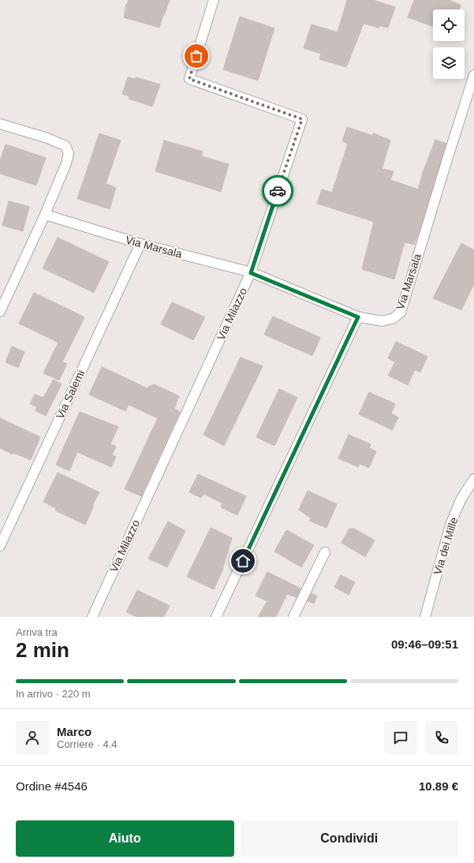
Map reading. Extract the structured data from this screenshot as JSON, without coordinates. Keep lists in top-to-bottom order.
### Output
{
  "streets": {
    "street": [
      "Via Marsala",
      "Via Milazzo",
      "Via Salemi",
      "Via dei Mille"
    ]
  },
  "crossings": [
    ["Via Marsala", "Via Milazzo"],
    ["Via Marsala", "Via Salemi"]
  ],
  "page": {
    "heading": ["2 min", "Arriva tra", "09:46–09:51"],
    "panel": [
      "Marco",
      "Corriere · 4.4",
      "Ordine #4546",
      "10.89 €"
    ],
    "bar": "In arrivo · 220 m",
    "buttons": ["Aiuto", "Condividi"]
  }
}
